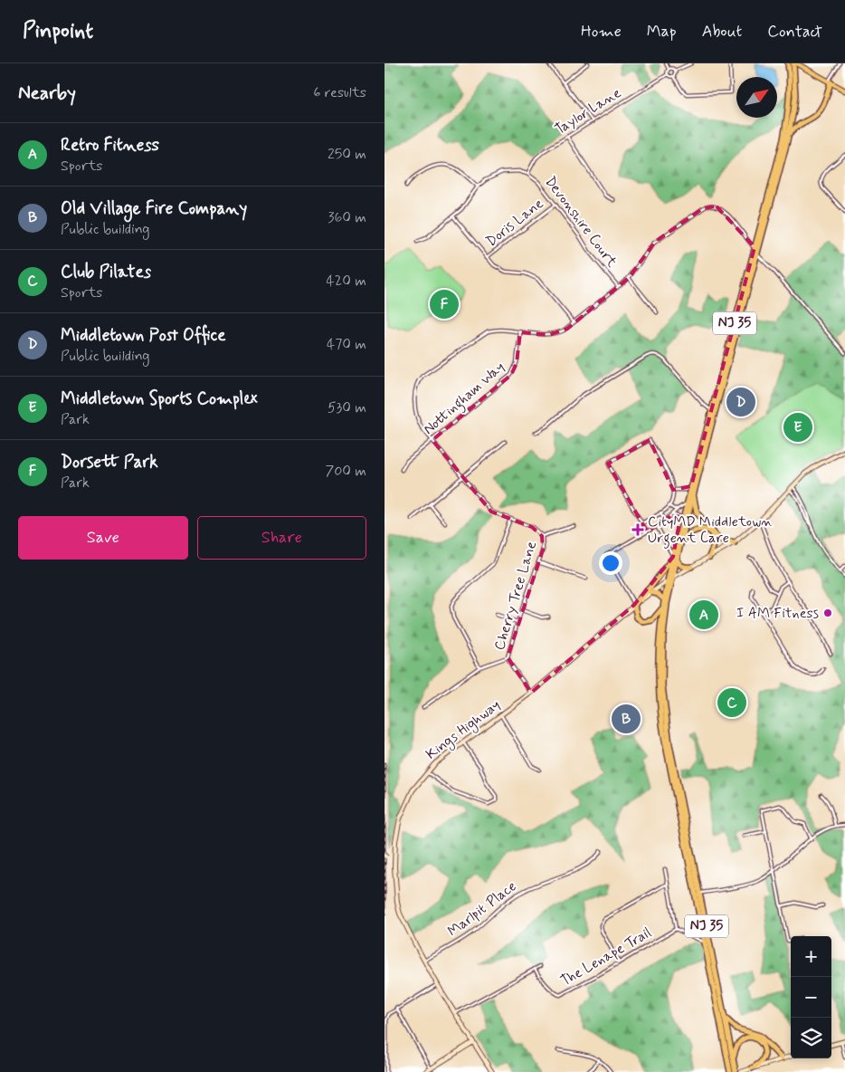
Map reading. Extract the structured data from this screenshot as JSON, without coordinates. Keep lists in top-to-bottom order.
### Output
{
  "streets": {
    "highway": ["NJ 35"],
    "street": [
      "Taylor Lane",
      "Devonshire Court",
      "Doris Lane",
      "Nottingham Way",
      "Cherry Tree Lane",
      "Kings Highway",
      "Marlpit Place",
      "The Lenape Trail"
    ]
  },
  "crossings": [
    ["Taylor Lane", "Devonshire Court"],
    ["Devonshire Court", "Doris Lane"],
    ["Devonshire Court", "Cherry Tree Lane"],
    ["NJ 35", "Cherry Tree Lane"],
    ["NJ 35", "Kings Highway"],
    ["Nottingham Way", "Cherry Tree Lane"],
    ["Cherry Tree Lane", "Kings Highway"],
    ["Kings Highway", "Marlpit Place"]
  ],
  "places": {
    "health": ["CityMD Middletown Urgent Care"],
    "other": ["I AM Fitness"]
  },
  "north": "top right",
  "page": {
    "header": "Pinpoint",
    "nav": [
      "Home",
      "Map",
      "About",
      "Contact"
    ],
    "heading": ["Nearby", "6 results"],
    "list": [
      {
        "mark": "A",
        "name": "Retro Fitness",
        "note": "Sports",
        "value": "250 m"
      },
      {
        "mark": "B",
        "name": "Old Village Fire Company",
        "note": "Public building",
        "value": "360 m"
      },
      {
        "mark": "C",
        "name": "Club Pilates",
        "note": "Sports",
        "value": "420 m"
      },
      {
        "mark": "D",
        "name": "Middletown Post Office",
        "note": "Public building",
        "value": "470 m"
      },
      {
        "mark": "E",
        "name": "Middletown Sports Complex",
        "note": "Park",
        "value": "530 m"
      },
      {
        "mark": "F",
        "name": "Dorsett Park",
        "note": "Park",
        "value": "700 m"
      }
    ],
    "pins": [
      "F",
      "D",
      "E",
      "A",
      "C",
      "B"
    ],
    "buttons": ["Save", "Share"],
    "map_buttons": ["+", "−"]
  }
}
